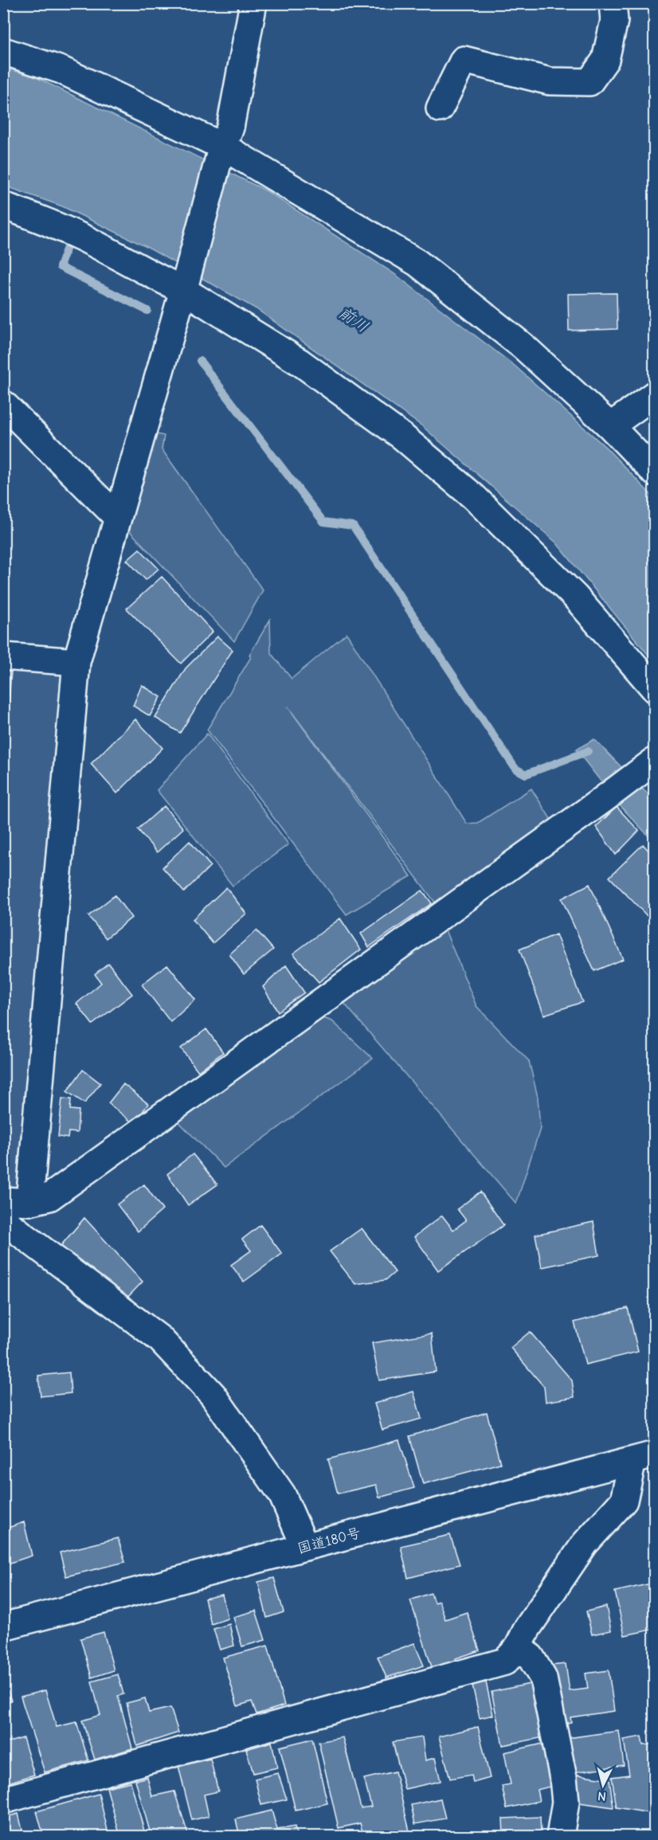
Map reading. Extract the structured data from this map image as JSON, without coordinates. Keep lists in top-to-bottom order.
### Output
{
  "streets": {
    "main road": ["国道180号"]
  },
  "water": ["前川"],
  "north": "bottom"
}
